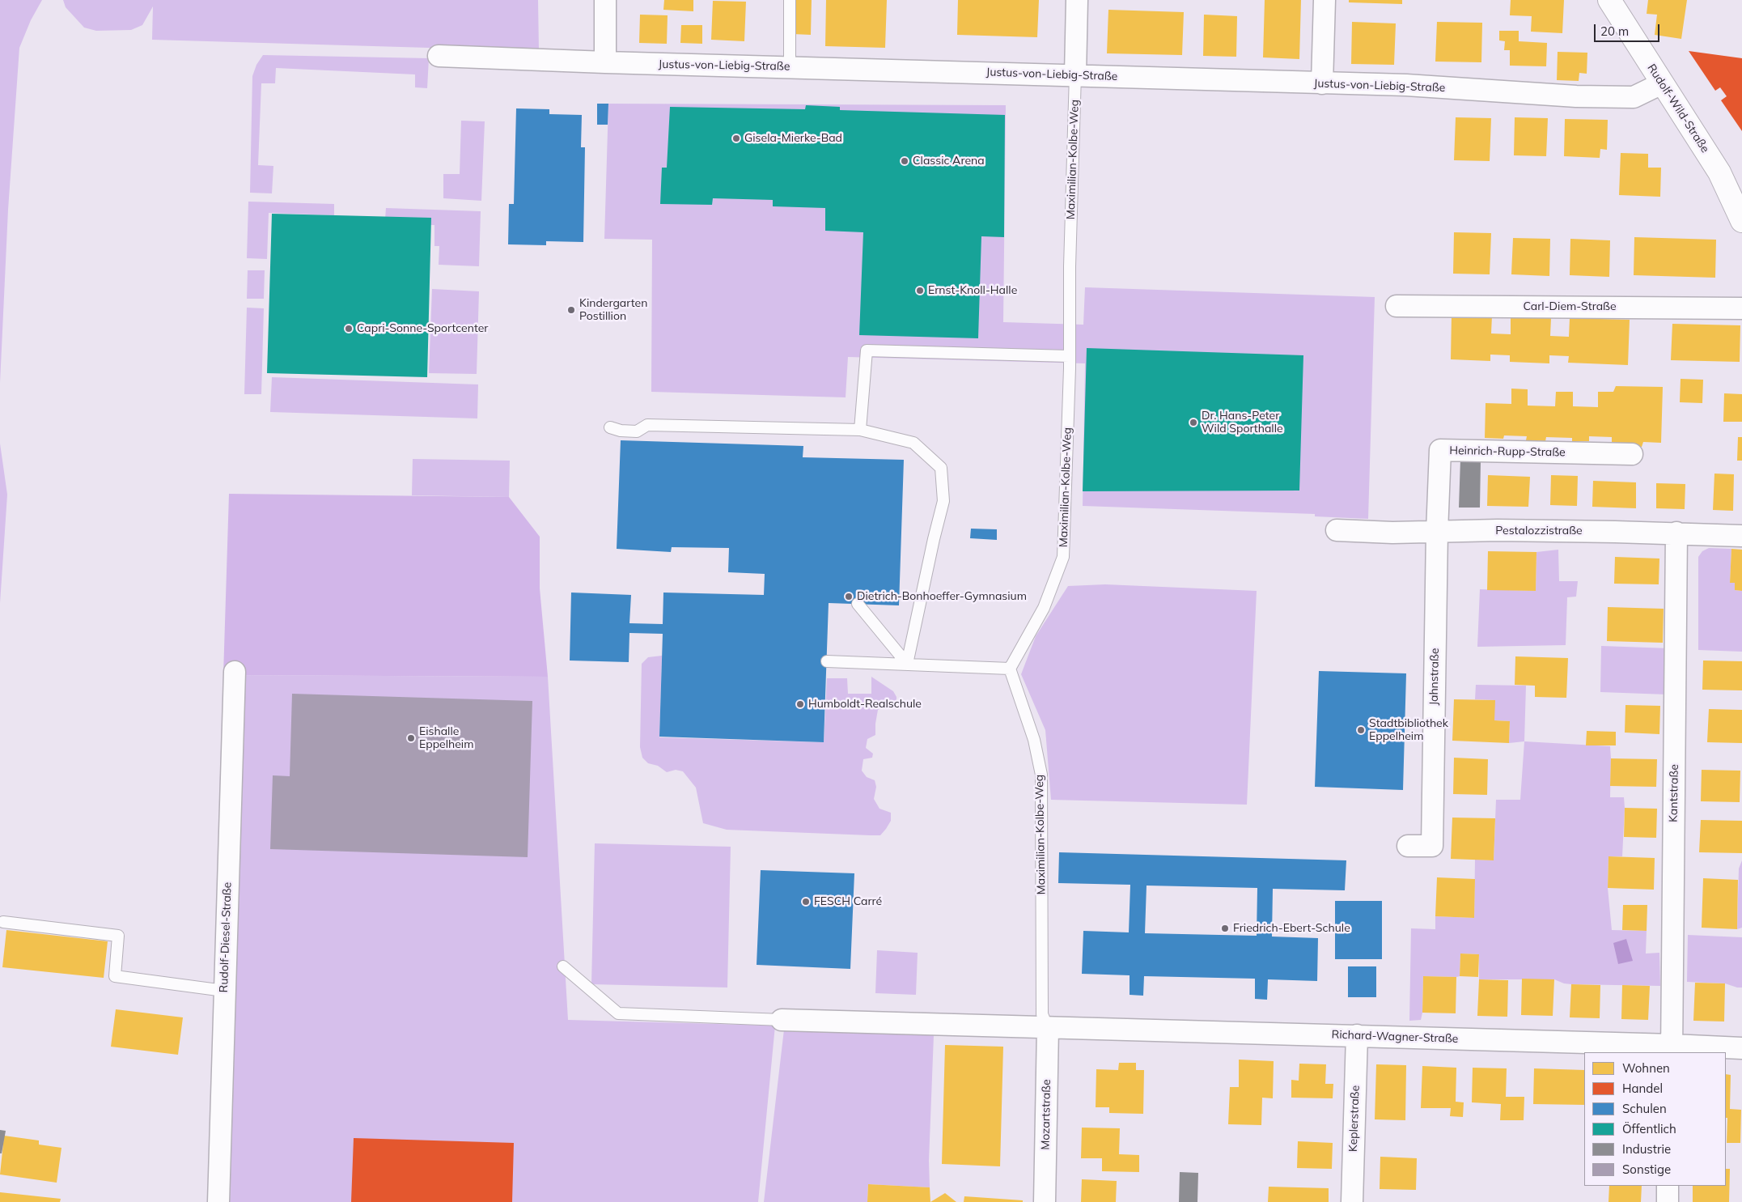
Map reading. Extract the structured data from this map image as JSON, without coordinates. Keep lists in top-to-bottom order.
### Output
{
  "streets": {
    "street": [
      "Justus-von-Liebig-Straße",
      "Rudolf-Wild-Straße",
      "Carl-Diem-Straße",
      "Heinrich-Rupp-Straße",
      "Pestalozzistraße",
      "Jahnstraße",
      "Kantstraße",
      "Rudolf-Diesel-Straße",
      "Richard-Wagner-Straße",
      "Mozartstraße",
      "Keplerstraße"
    ],
    "lane": ["Maximilian-Kolbe-Weg"]
  },
  "crossings": [
    ["Justus-von-Liebig-Straße", "Rudolf-Wild-Straße"],
    ["Justus-von-Liebig-Straße", "Maximilian-Kolbe-Weg"],
    ["Maximilian-Kolbe-Weg", "Richard-Wagner-Straße"],
    ["Maximilian-Kolbe-Weg", "Mozartstraße"],
    ["Heinrich-Rupp-Straße", "Pestalozzistraße"],
    ["Heinrich-Rupp-Straße", "Jahnstraße"],
    ["Pestalozzistraße", "Jahnstraße"],
    ["Pestalozzistraße", "Kantstraße"],
    ["Kantstraße", "Richard-Wagner-Straße"],
    ["Richard-Wagner-Straße", "Mozartstraße"],
    ["Richard-Wagner-Straße", "Keplerstraße"]
  ],
  "places": [
    "Gisela-Mierke-Bad",
    "Classic Arena",
    "Ernst-Knoll-Halle",
    "Kindergarten Postillion",
    "Capri-Sonne-Sportcenter",
    "Dr. Hans-Peter Wild Sporthalle",
    "Dietrich-Bonhoeffer-Gymnasium",
    "Humboldt-Realschule",
    "Stadtbibliothek Eppelheim",
    "Eishalle Eppelheim",
    "FESCH Carré",
    "Friedrich-Ebert-Schule"
  ],
  "legend": [
    "Wohnen",
    "Handel",
    "Schulen",
    "Öffentlich",
    "Industrie",
    "Sonstige"
  ],
  "scale_bar": "20 m"
}
